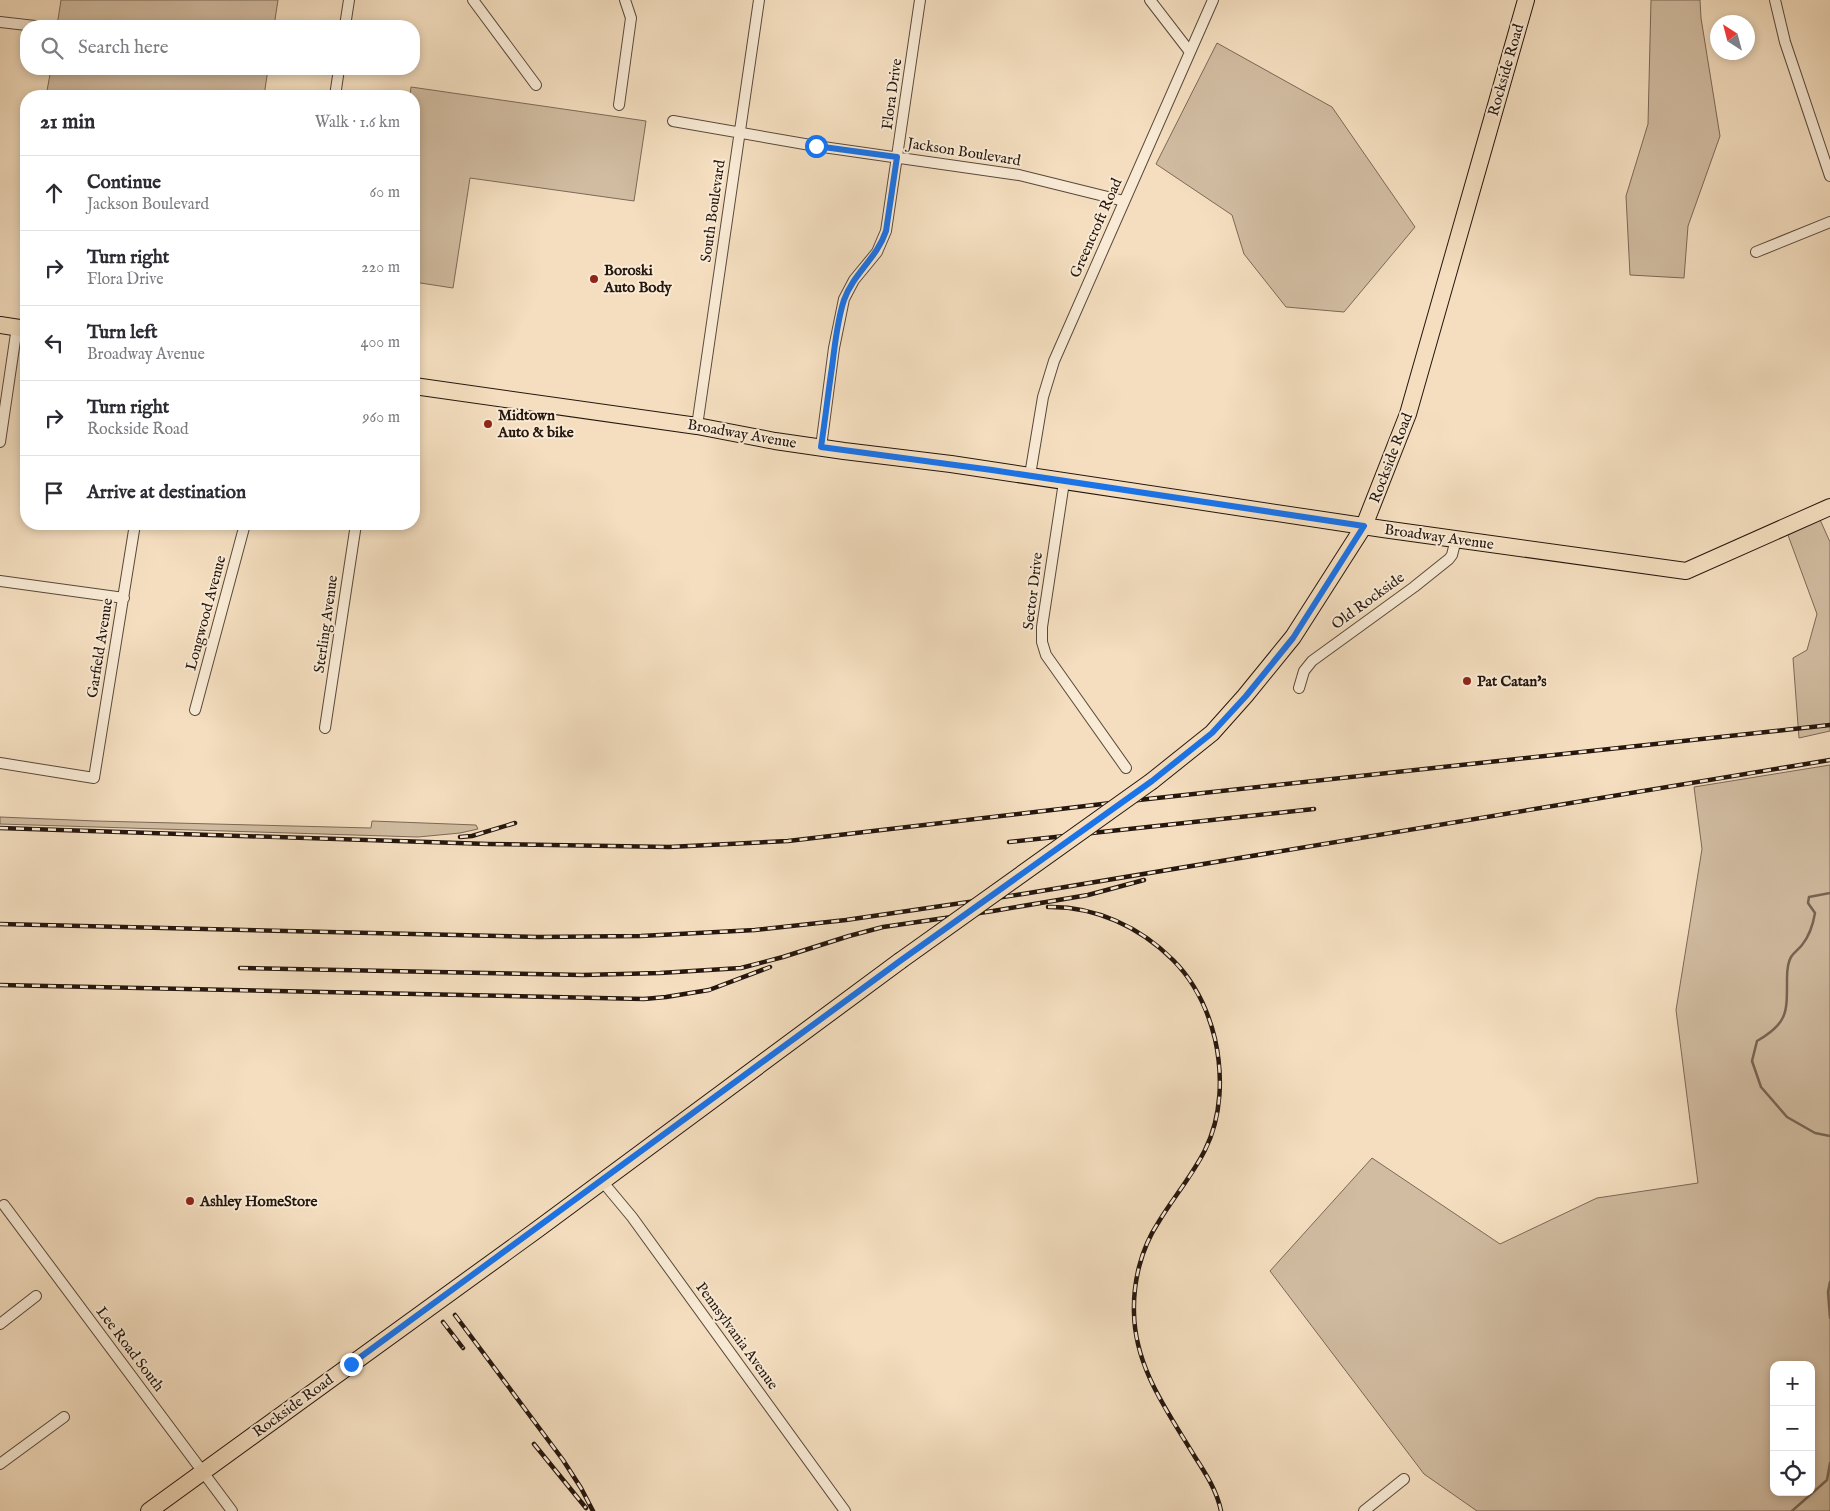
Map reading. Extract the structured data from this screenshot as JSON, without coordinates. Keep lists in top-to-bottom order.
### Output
{
  "streets": {
    "main road": ["Rockside Road", "Broadway Avenue"],
    "street": [
      "Flora Drive",
      "Jackson Boulevard",
      "South Boulevard",
      "Greencroft Road",
      "Sector Drive",
      "Old Rockside",
      "Longwood Avenue",
      "Sterling Avenue",
      "Garfield Avenue",
      "Pennsylvania Avenue",
      "Lee Road South"
    ]
  },
  "crossings": [
    ["Rockside Road", "Broadway Avenue"],
    ["Rockside Road", "Pennsylvania Avenue"],
    ["Rockside Road", "Lee Road South"],
    ["Flora Drive", "Jackson Boulevard"],
    ["Flora Drive", "Broadway Avenue"],
    ["Jackson Boulevard", "South Boulevard"],
    ["Jackson Boulevard", "Greencroft Road"],
    ["South Boulevard", "Broadway Avenue"],
    ["Greencroft Road", "Broadway Avenue"],
    ["Broadway Avenue", "Sector Drive"],
    ["Broadway Avenue", "Old Rockside"]
  ],
  "places": [
    "Boroski Auto Body",
    "Midtown Auto & bike",
    "Pat Catan's",
    "Ashley HomeStore"
  ],
  "north": "top left",
  "page": {
    "search": "Search here",
    "heading": ["21 min", "Walk · 1.6 km"],
    "list": [
      ["Continue", "Jackson Boulevard", "60 m"],
      ["Turn right", "Flora Drive", "220 m"],
      ["Turn left", "Broadway Avenue", "400 m"],
      ["Turn right", "Rockside Road", "960 m"],
      "Arrive at destination"
    ],
    "map_buttons": ["+", "−"]
  }
}
